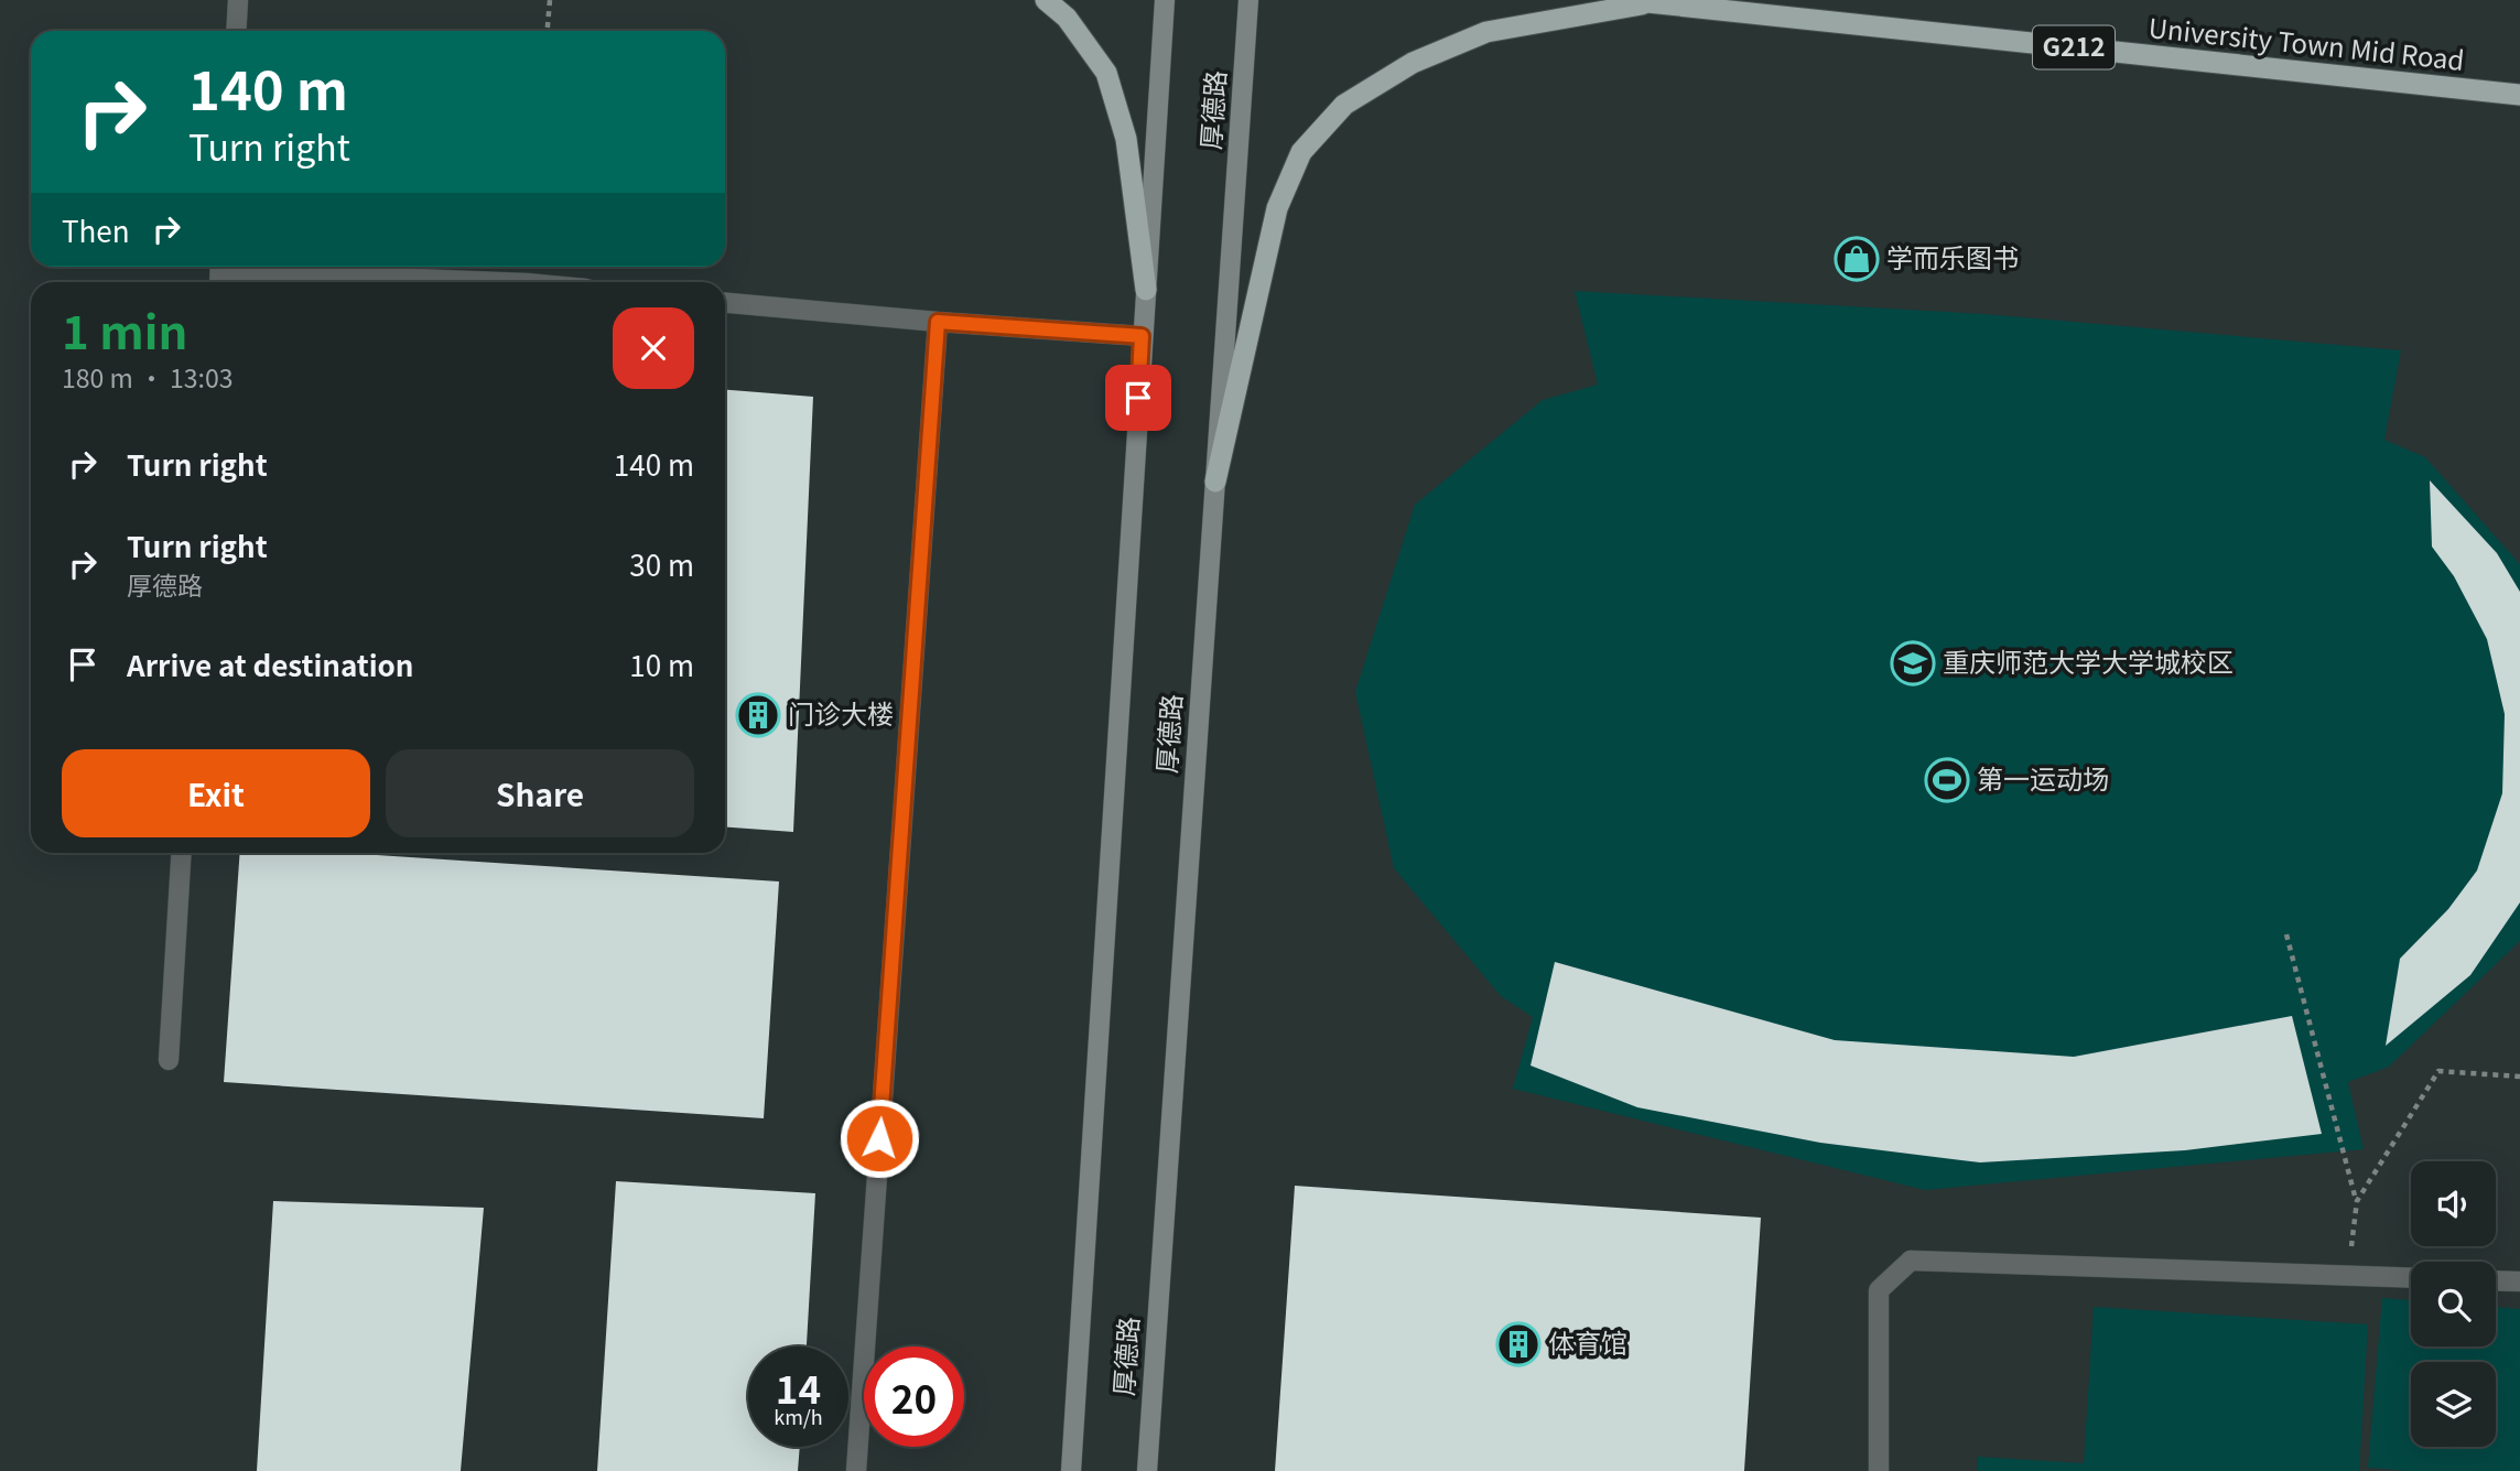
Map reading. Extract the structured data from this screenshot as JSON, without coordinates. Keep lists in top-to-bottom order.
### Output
{
  "streets": {
    "highway": ["University Town Mid Road", "G212"],
    "main road": ["厚德路"]
  },
  "places": {
    "shop": ["学而乐图书"],
    "school or university": ["重庆师范大学大学城校区"],
    "building": ["门诊大楼", "体育馆"],
    "sports": ["第一运动场"]
  },
  "page": {
    "turn": ["140 m", "Turn right"],
    "then": "Then",
    "heading": ["1 min", "180 m · 13:03"],
    "list": [
      {
        "name": "Turn right",
        "value": "140 m"
      },
      {
        "name": "Turn right",
        "note": "厚德路",
        "value": "30 m"
      },
      {
        "name": "Arrive at destination",
        "value": "10 m"
      }
    ],
    "buttons": ["Exit", "Share"],
    "speed": "14 km/h",
    "limit": "20"
  }
}
